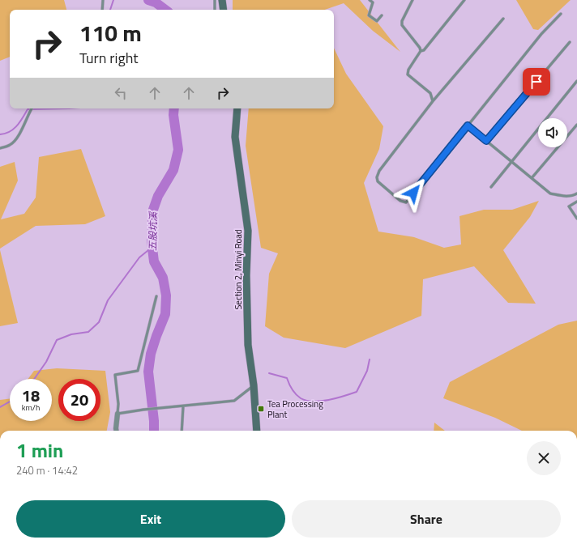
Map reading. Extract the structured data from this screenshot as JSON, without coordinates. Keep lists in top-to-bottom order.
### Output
{
  "streets": {
    "main road": ["Section 2, Minyi Road"]
  },
  "water": ["五股坑溪"],
  "places": {
    "transit": ["Tea Processing Plant"]
  },
  "page": {
    "turn": ["110 m", "Turn right"],
    "speed": "18 km/h",
    "limit": "20",
    "heading": ["1 min", "240 m · 14:42"],
    "buttons": ["Exit", "Share"]
  }
}
